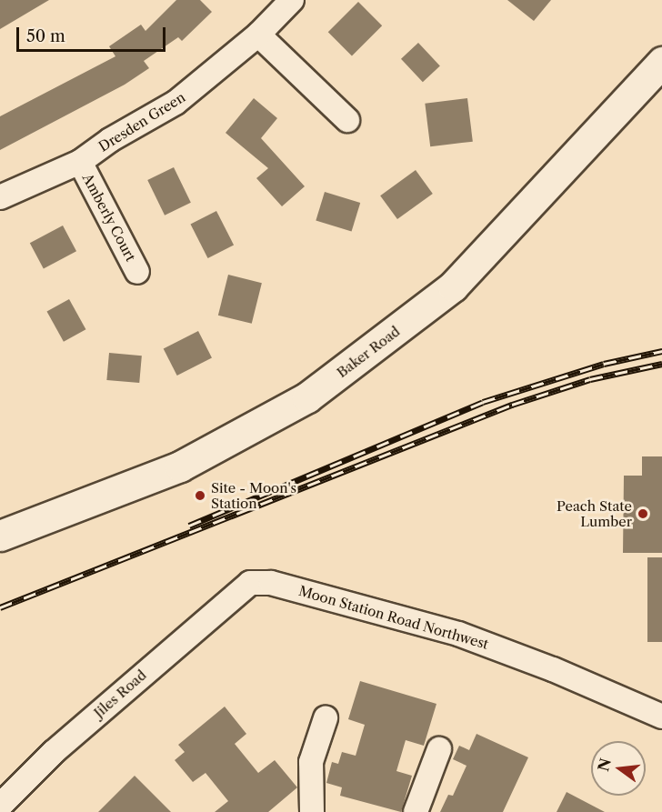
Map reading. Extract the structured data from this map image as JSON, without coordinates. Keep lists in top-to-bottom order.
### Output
{
  "streets": {
    "main road": ["Baker Road"],
    "street": [
      "Dresden Green",
      "Amberly Court",
      "Moon Station Road Northwest",
      "Jiles Road"
    ]
  },
  "crossings": [
    ["Dresden Green", "Amberly Court"],
    ["Moon Station Road Northwest", "Jiles Road"]
  ],
  "places": ["Site - Moon's Station", "Peach State Lumber"],
  "scale_bar": "50 m",
  "north": "left"
}
